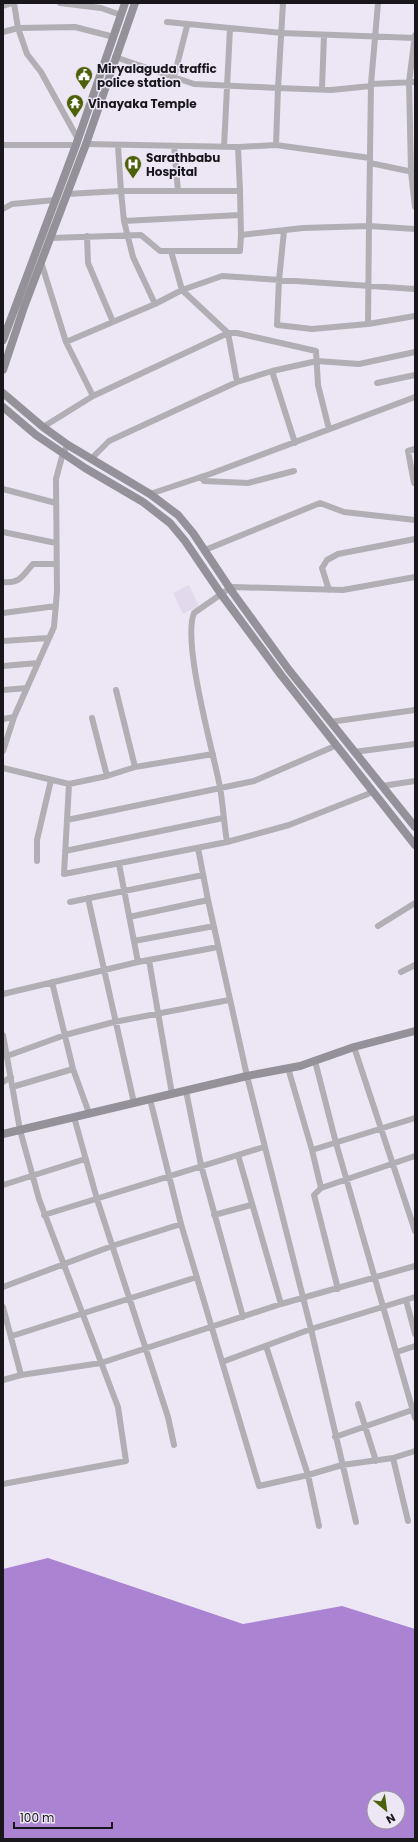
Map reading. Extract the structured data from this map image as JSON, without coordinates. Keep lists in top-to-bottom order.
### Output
{
  "places": {
    "public building": ["Miryalaguda traffic police station"],
    "temple": ["Vinayaka Temple"],
    "hospital": ["Sarathbabu Hospital"]
  },
  "scale_bar": "100 m",
  "north": "bottom right"
}
